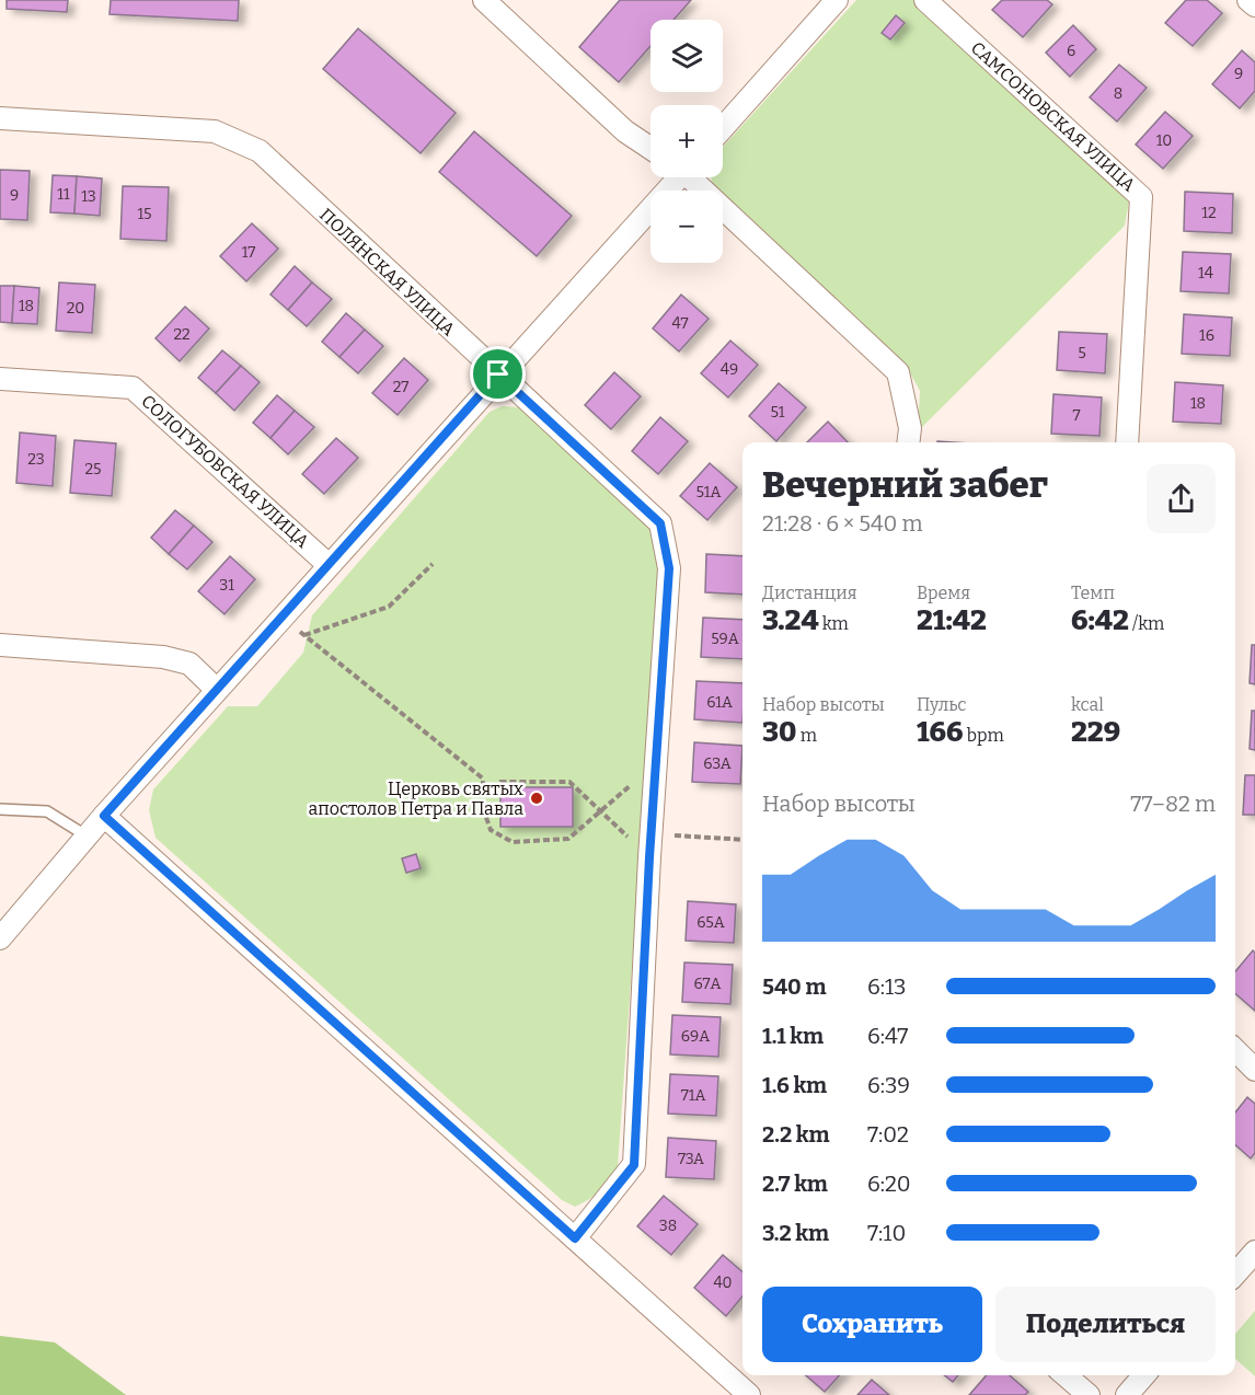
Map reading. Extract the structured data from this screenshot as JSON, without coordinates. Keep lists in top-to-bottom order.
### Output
{
  "streets": {
    "street": ["САМСОНОВСКАЯ УЛИЦА", "ПОЛЯНСКАЯ УЛИЦА", "СОЛОГУБОВСКАЯ УЛИЦА"]
  },
  "places": ["Церковь святых апостолов Петра и Павла"],
  "house_numbers": [
    "6",
    "9",
    "8",
    "10",
    "11",
    "9",
    "13",
    "12",
    "15",
    "17",
    "14",
    "18",
    "20",
    "47",
    "22",
    "16",
    "5",
    "49",
    "27",
    "18",
    "51",
    "7",
    "23",
    "25",
    "51А",
    "31",
    "59А",
    "61А",
    "63А",
    "65А",
    "67А",
    "69А",
    "71А",
    "73А",
    "38",
    "40"
  ],
  "page": {
    "map_buttons": ["+", "−"],
    "heading": ["Вечерний забег", "21:28 · 6 × 540 m"],
    "stats": [
      ["Дистанция", "3.24 km"],
      ["Время", "21:42"],
      ["Темп", "6:42 /km"],
      ["Набор высоты", "30 m"],
      ["Пульс", "166 bpm"],
      ["kcal", "229"]
    ],
    "chart": ["Набор высоты", "77–82 m"],
    "list": [
      {
        "name": "540 m",
        "note": "6:13"
      },
      {
        "name": "1.1 km",
        "note": "6:47"
      },
      {
        "name": "1.6 km",
        "note": "6:39"
      },
      {
        "name": "2.2 km",
        "note": "7:02"
      },
      {
        "name": "2.7 km",
        "note": "6:20"
      },
      {
        "name": "3.2 km",
        "note": "7:10"
      }
    ],
    "buttons": ["Сохранить", "Поделиться"]
  }
}
